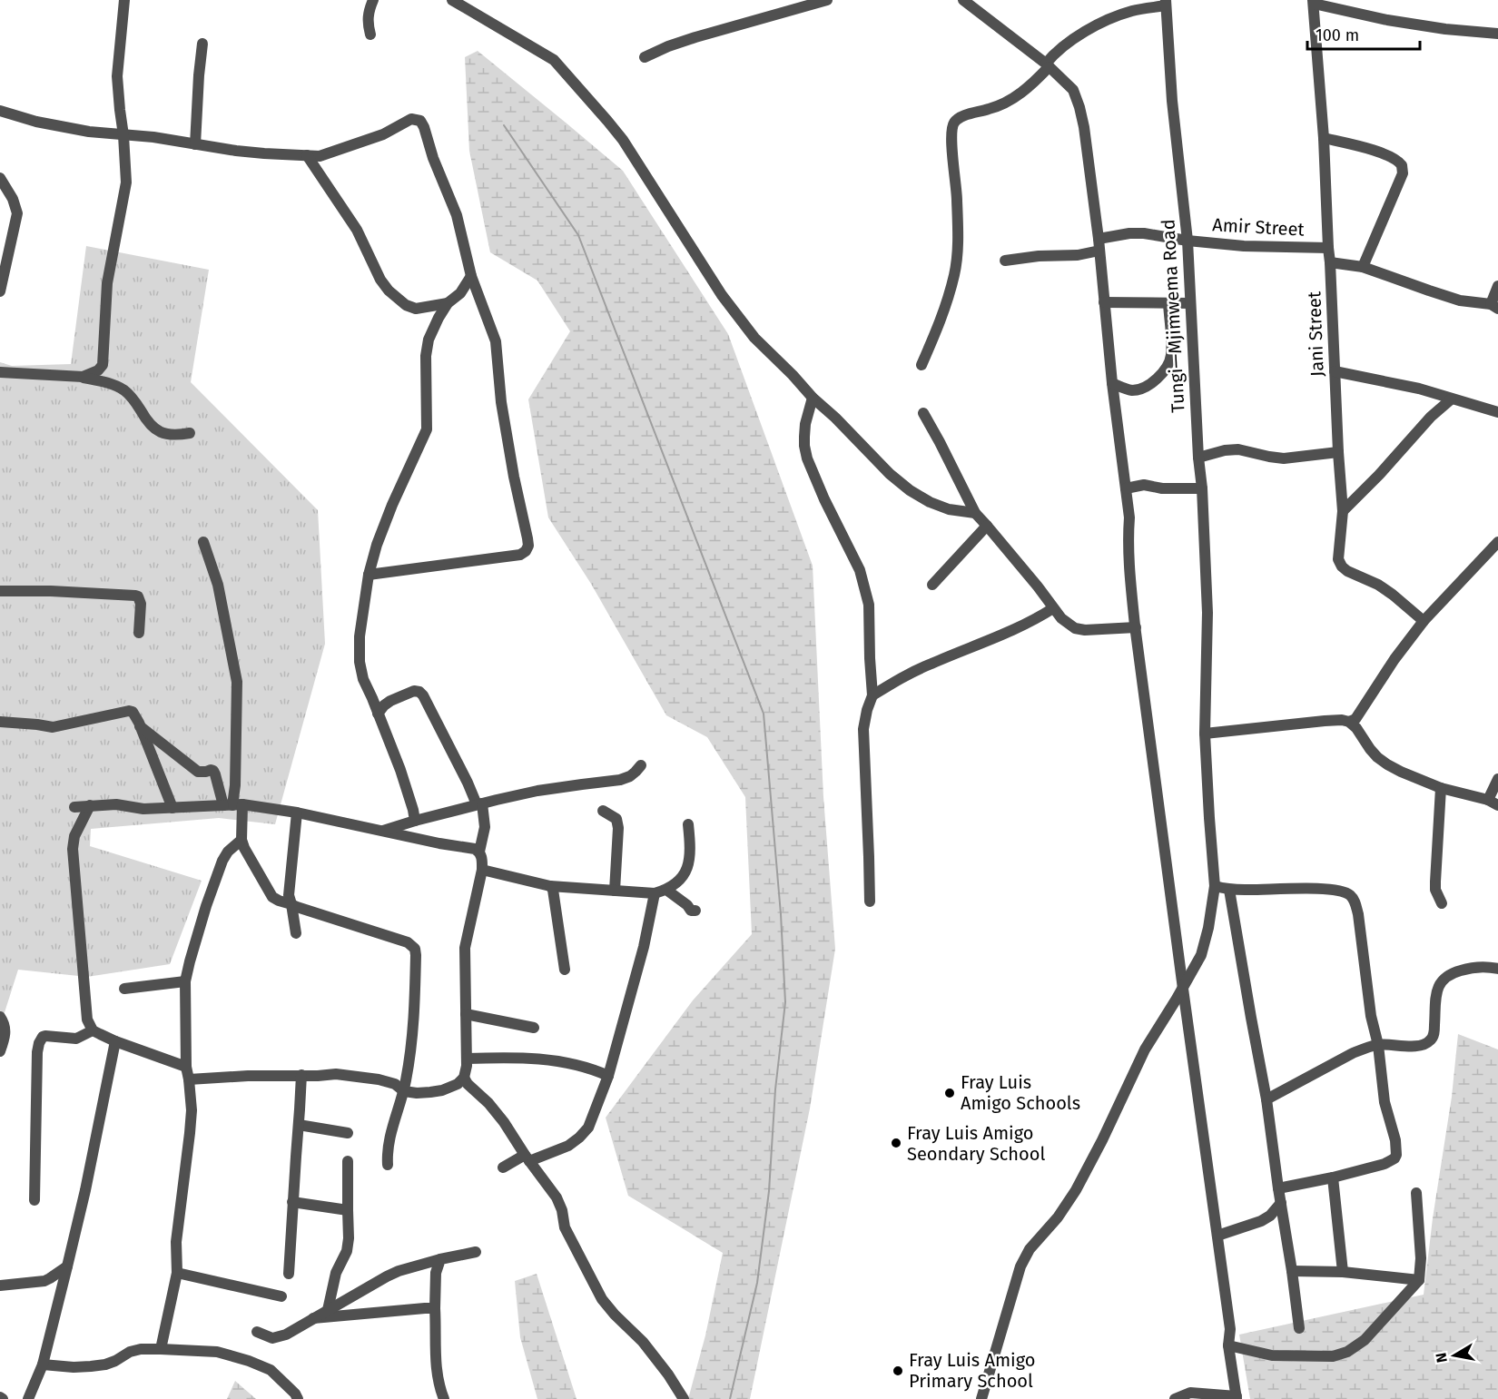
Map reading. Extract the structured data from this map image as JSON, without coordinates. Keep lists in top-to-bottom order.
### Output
{
  "streets": {
    "street": ["Amir Street", "Tungi—Mjimwema Road", "Jani Street"]
  },
  "crossings": [
    ["Amir Street", "Tungi—Mjimwema Road"],
    ["Amir Street", "Jani Street"]
  ],
  "places": ["Fray Luis Amigo Schools", "Fray Luis Amigo Seondary School", "Fray Luis Amigo Primary School"],
  "scale_bar": "100 m",
  "north": "left"
}
